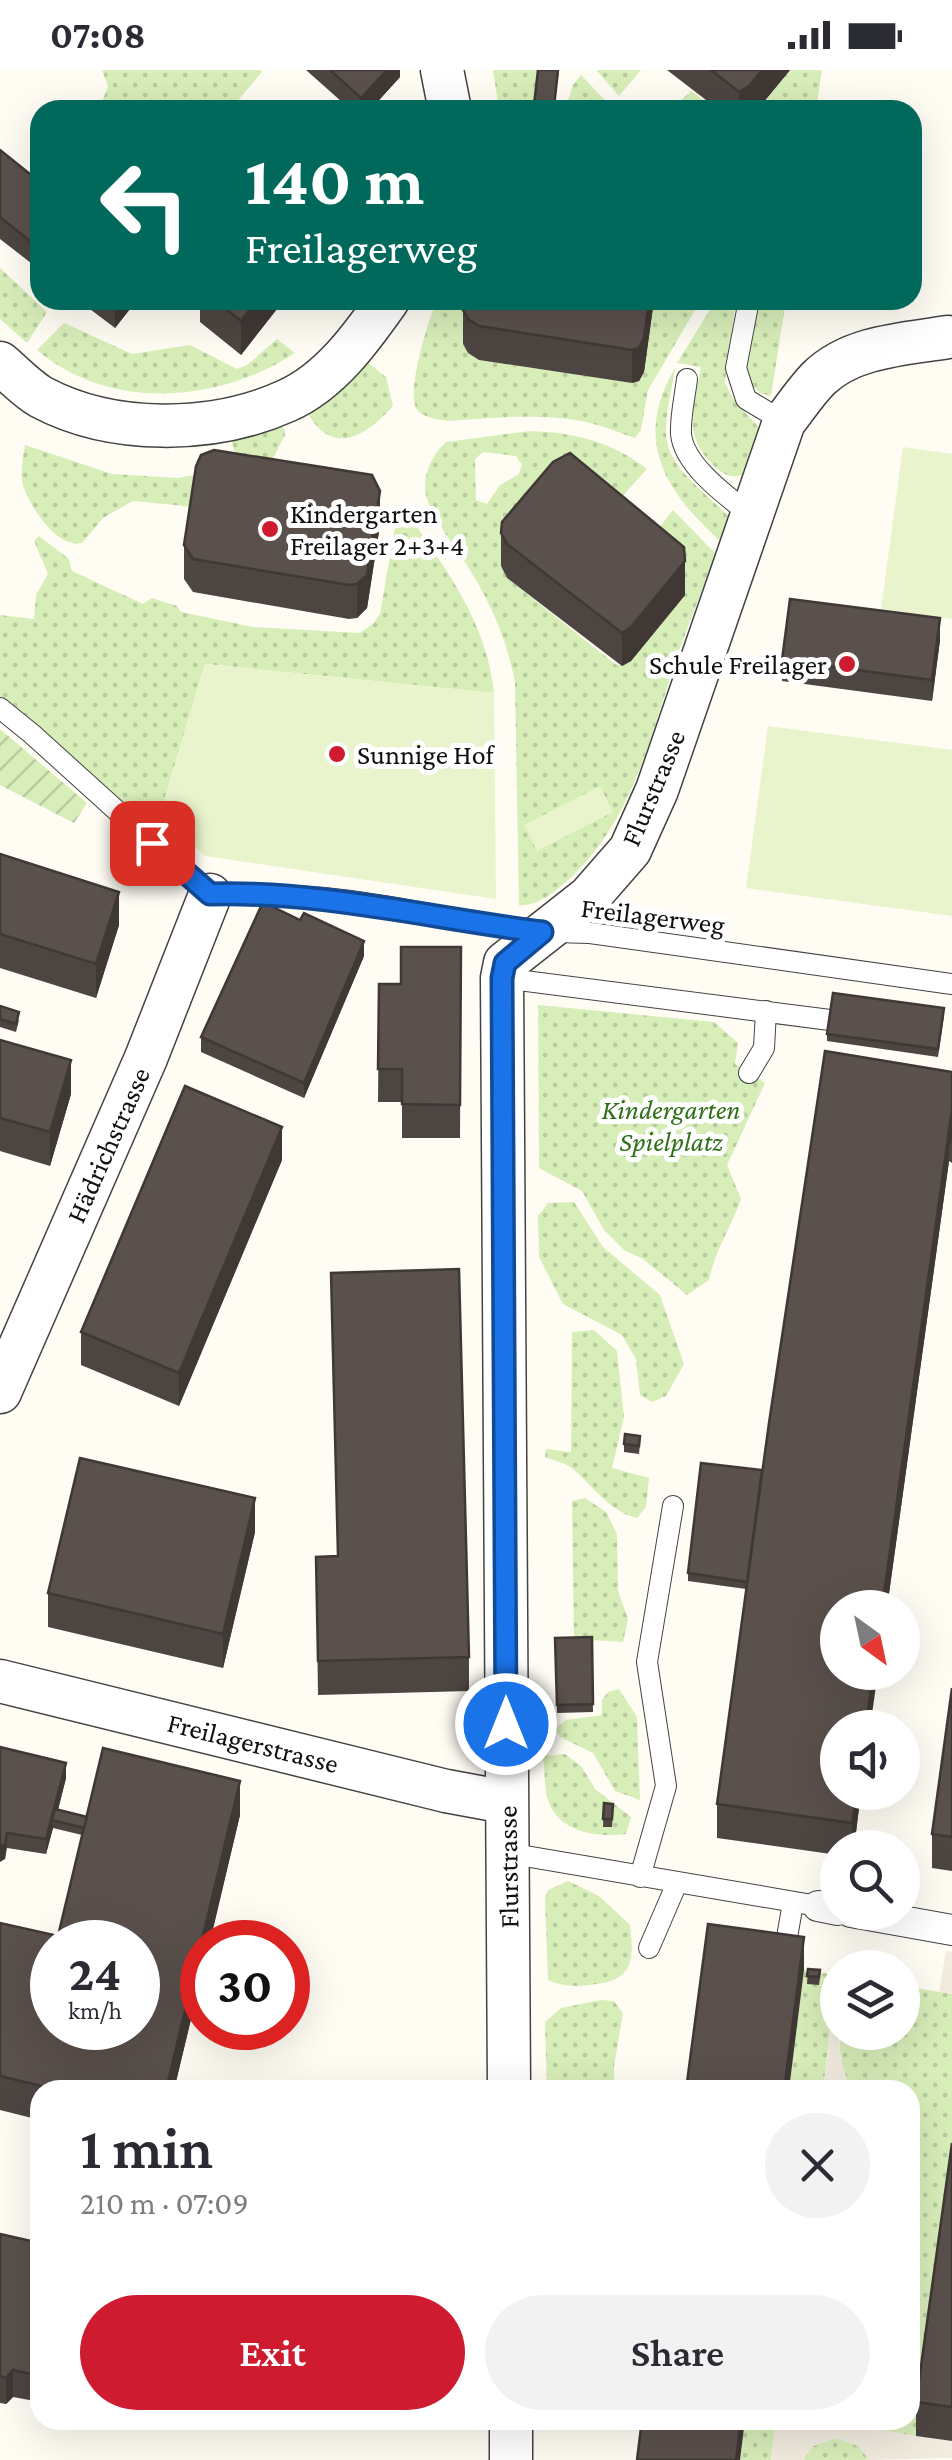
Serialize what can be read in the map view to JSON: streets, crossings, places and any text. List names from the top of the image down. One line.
{"streets":{"street":["Flurstrasse","Hädrichstrasse","Freilagerstrasse"],"lane":["Freilagerweg"]},"crossings":[["Flurstrasse","Freilagerweg"],["Flurstrasse","Freilagerstrasse"],["Freilagerweg","Hädrichstrasse"]],"parks":["Kindergarten Spielplatz"],"places":["Kindergarten Freilager 2+3+4","Schule Freilager","Sunnige Hof"],"north":"bottom right","page":{"status":"07:08","turn":["140 m","Freilagerweg"],"speed":"24 km/h","limit":"30","heading":["1 min","210 m · 07:09"],"buttons":["Exit","Share"]}}
